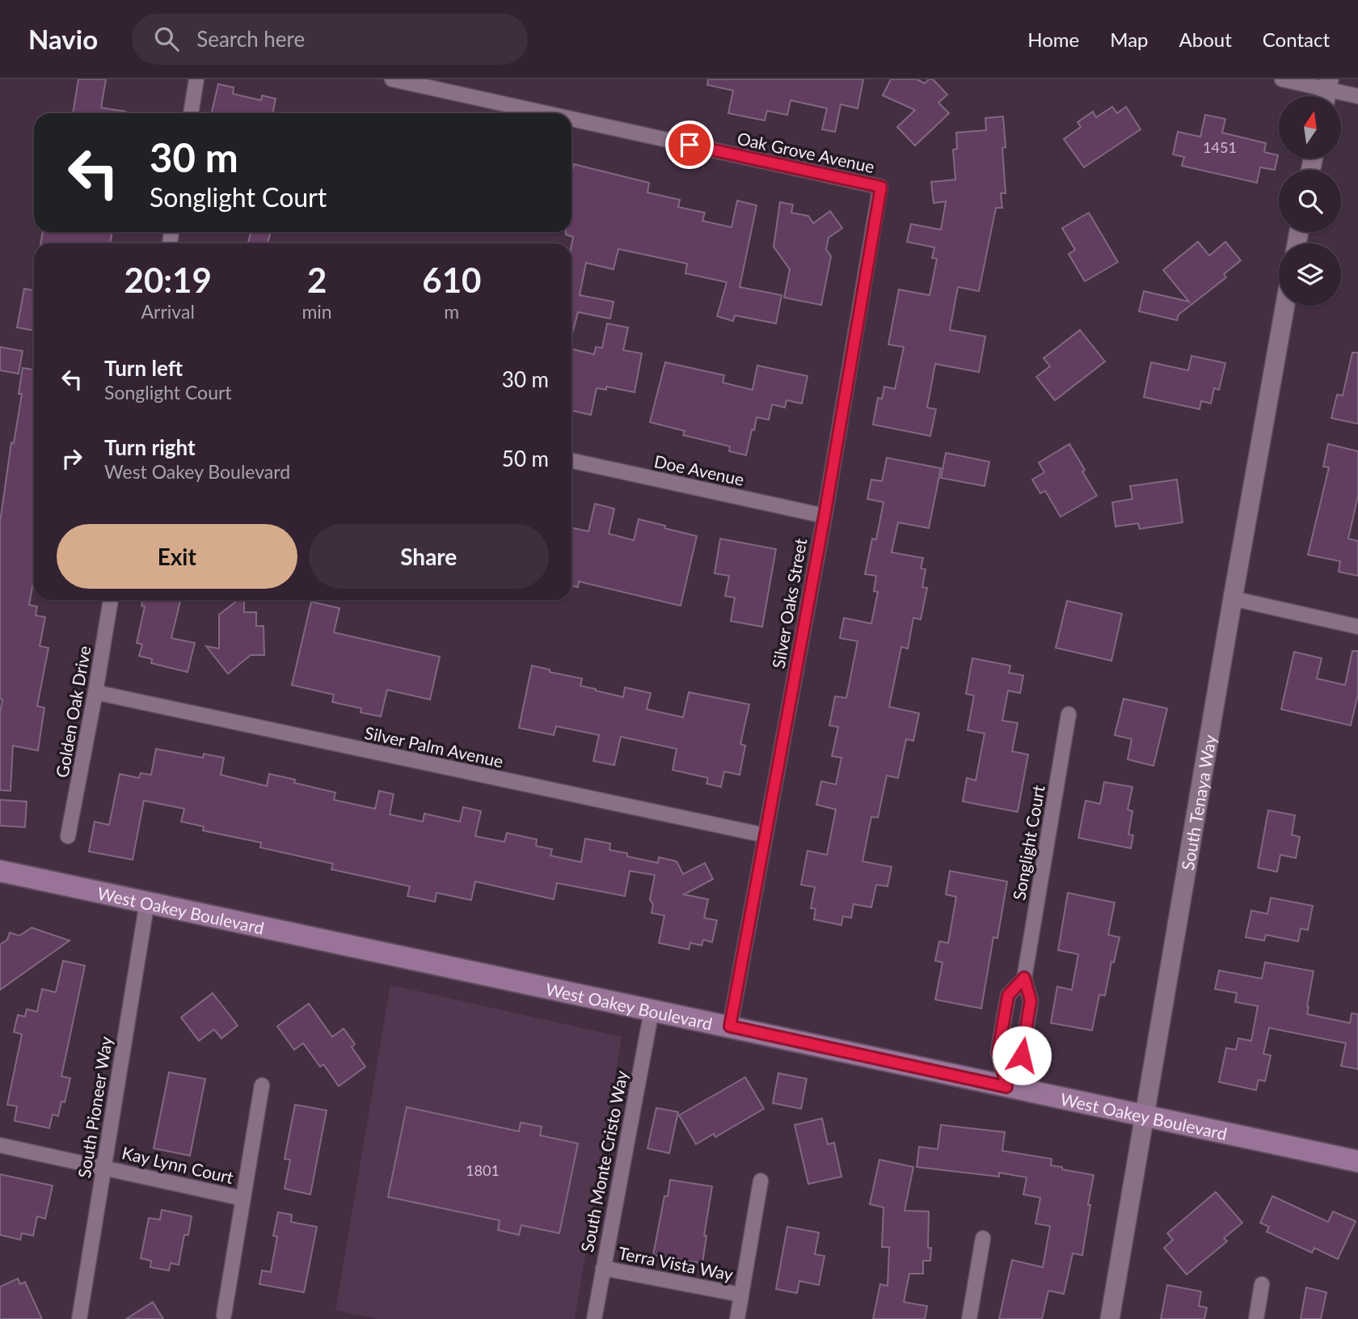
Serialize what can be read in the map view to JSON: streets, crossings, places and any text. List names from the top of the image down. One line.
{"streets":{"main road":["West Oakey Boulevard"],"street":["Oak Grove Avenue","Doe Avenue","Silver Oaks Street","Golden Oak Drive","Silver Palm Avenue","South Tenaya Way","Songlight Court","South Pioneer Way","South Monte Cristo Way","Kay Lynn Court","Terra Vista Way"]},"crossings":[["Oak Grove Avenue","Silver Oaks Street"],["Doe Avenue","Silver Oaks Street"],["Silver Oaks Street","Silver Palm Avenue"],["Silver Oaks Street","West Oakey Boulevard"],["Golden Oak Drive","Silver Palm Avenue"],["South Tenaya Way","West Oakey Boulevard"],["Songlight Court","West Oakey Boulevard"],["West Oakey Boulevard","South Pioneer Way"],["West Oakey Boulevard","South Monte Cristo Way"],["South Pioneer Way","Kay Lynn Court"],["South Monte Cristo Way","Terra Vista Way"]],"house_numbers":["1451","1801"],"north":"top","page":{"header":"Navio","search":"Search here","nav":["Home","Map","About","Contact"],"turn":["30 m","Songlight Court"],"eta":["20:19","Arrival","2","min","610","m"],"list":[{"name":"Turn left","note":"Songlight Court","value":"30 m"},{"name":"Turn right","note":"West Oakey Boulevard","value":"50 m"}],"buttons":["Exit","Share"]}}
